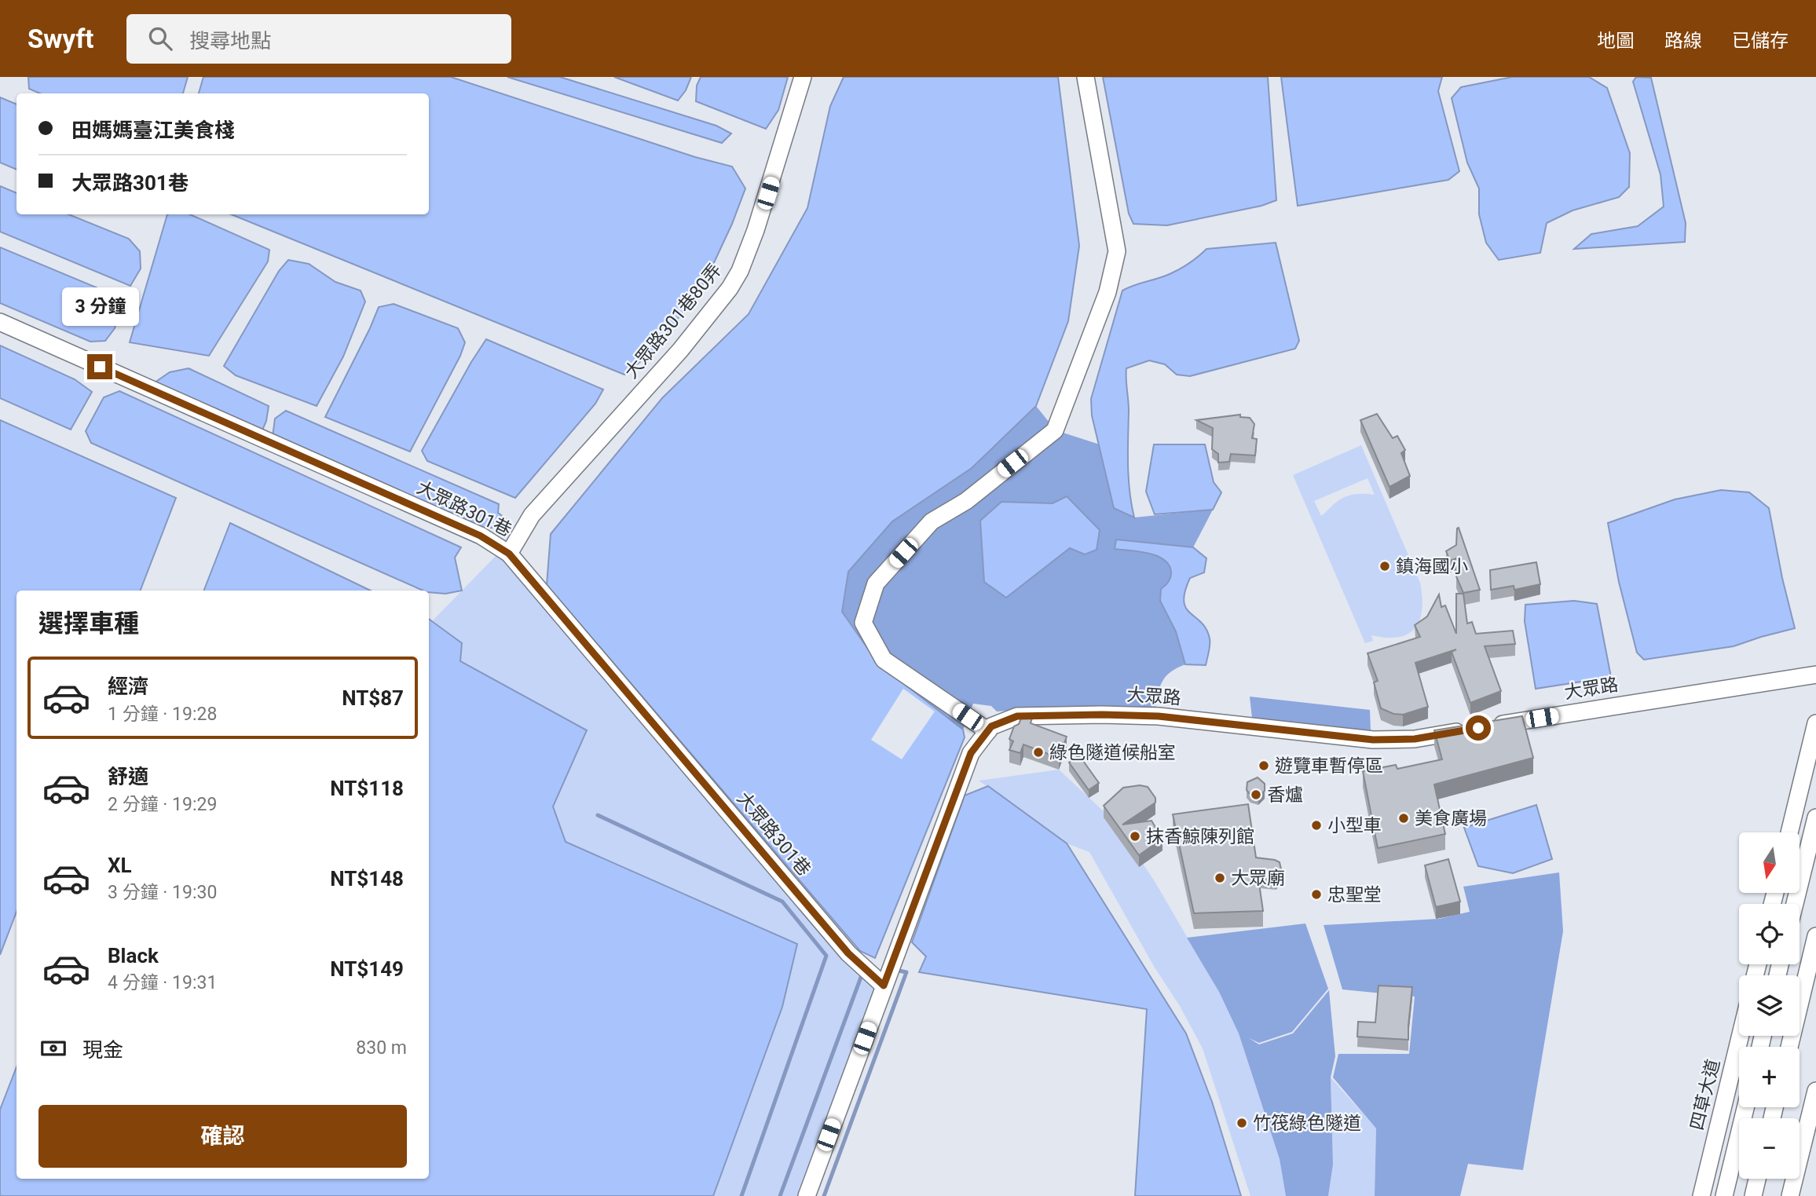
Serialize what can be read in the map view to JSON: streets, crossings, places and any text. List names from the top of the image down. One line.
{"streets":{"street":["大眾路301巷80弄","大眾路301巷","大眾路","四草大道"]},"crossings":[["大眾路301巷80弄","大眾路301巷"],["大眾路301巷","大眾路"]],"places":["鎮海國小","綠色隧道候船室","遊覽車暫停區","香爐","美食廣場","小型車","抹香鯨陳列館","大眾廟","忠聖堂","竹筏綠色隧道"],"north":"bottom","page":{"header":"Swyft","search":"搜尋地點","nav":["地圖","路線","已儲存"],"banner":["田媽媽臺江美食棧","大眾路301巷"],"bubble":"3 分鐘","heading":"選擇車種","list":[{"name":"經濟","note":"1 分鐘 · 19:28","value":"NT$87"},{"name":"舒適","note":"2 分鐘 · 19:29","value":"NT$118"},{"name":"XL","note":"3 分鐘 · 19:30","value":"NT$148"},{"name":"Black","note":"4 分鐘 · 19:31","value":"NT$149"}],"map_buttons":["+","−"],"pay":["現金","830 m"],"buttons":"確認"}}
